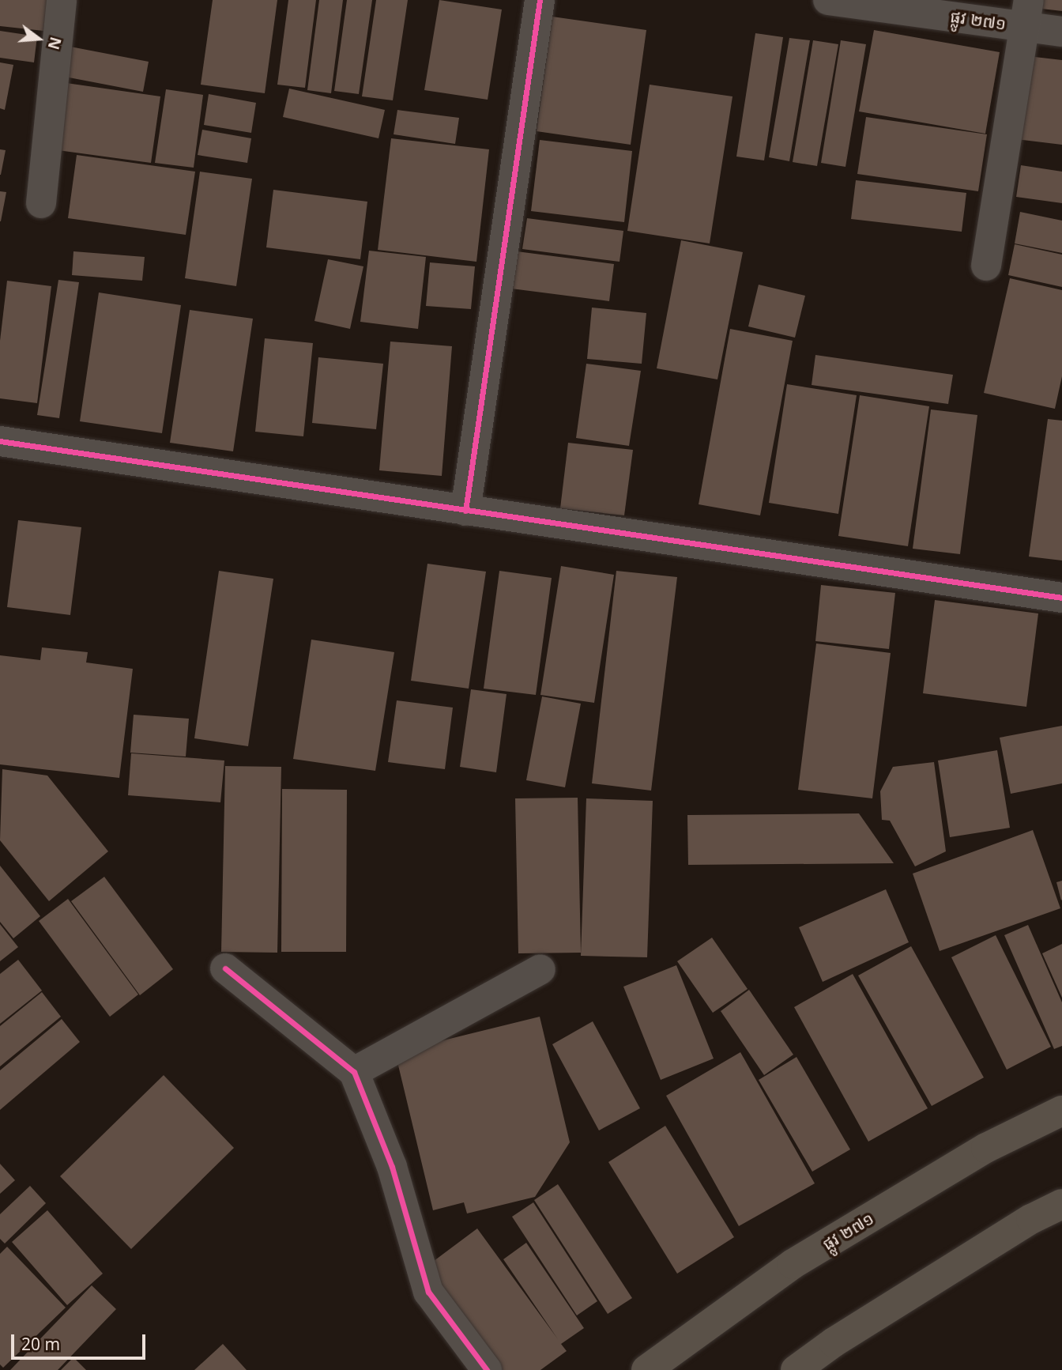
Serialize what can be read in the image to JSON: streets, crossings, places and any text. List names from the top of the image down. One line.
{"streets":{"main road":["ផ្លូវ ២៧១"]},"scale_bar":"20 m","north":"right"}
